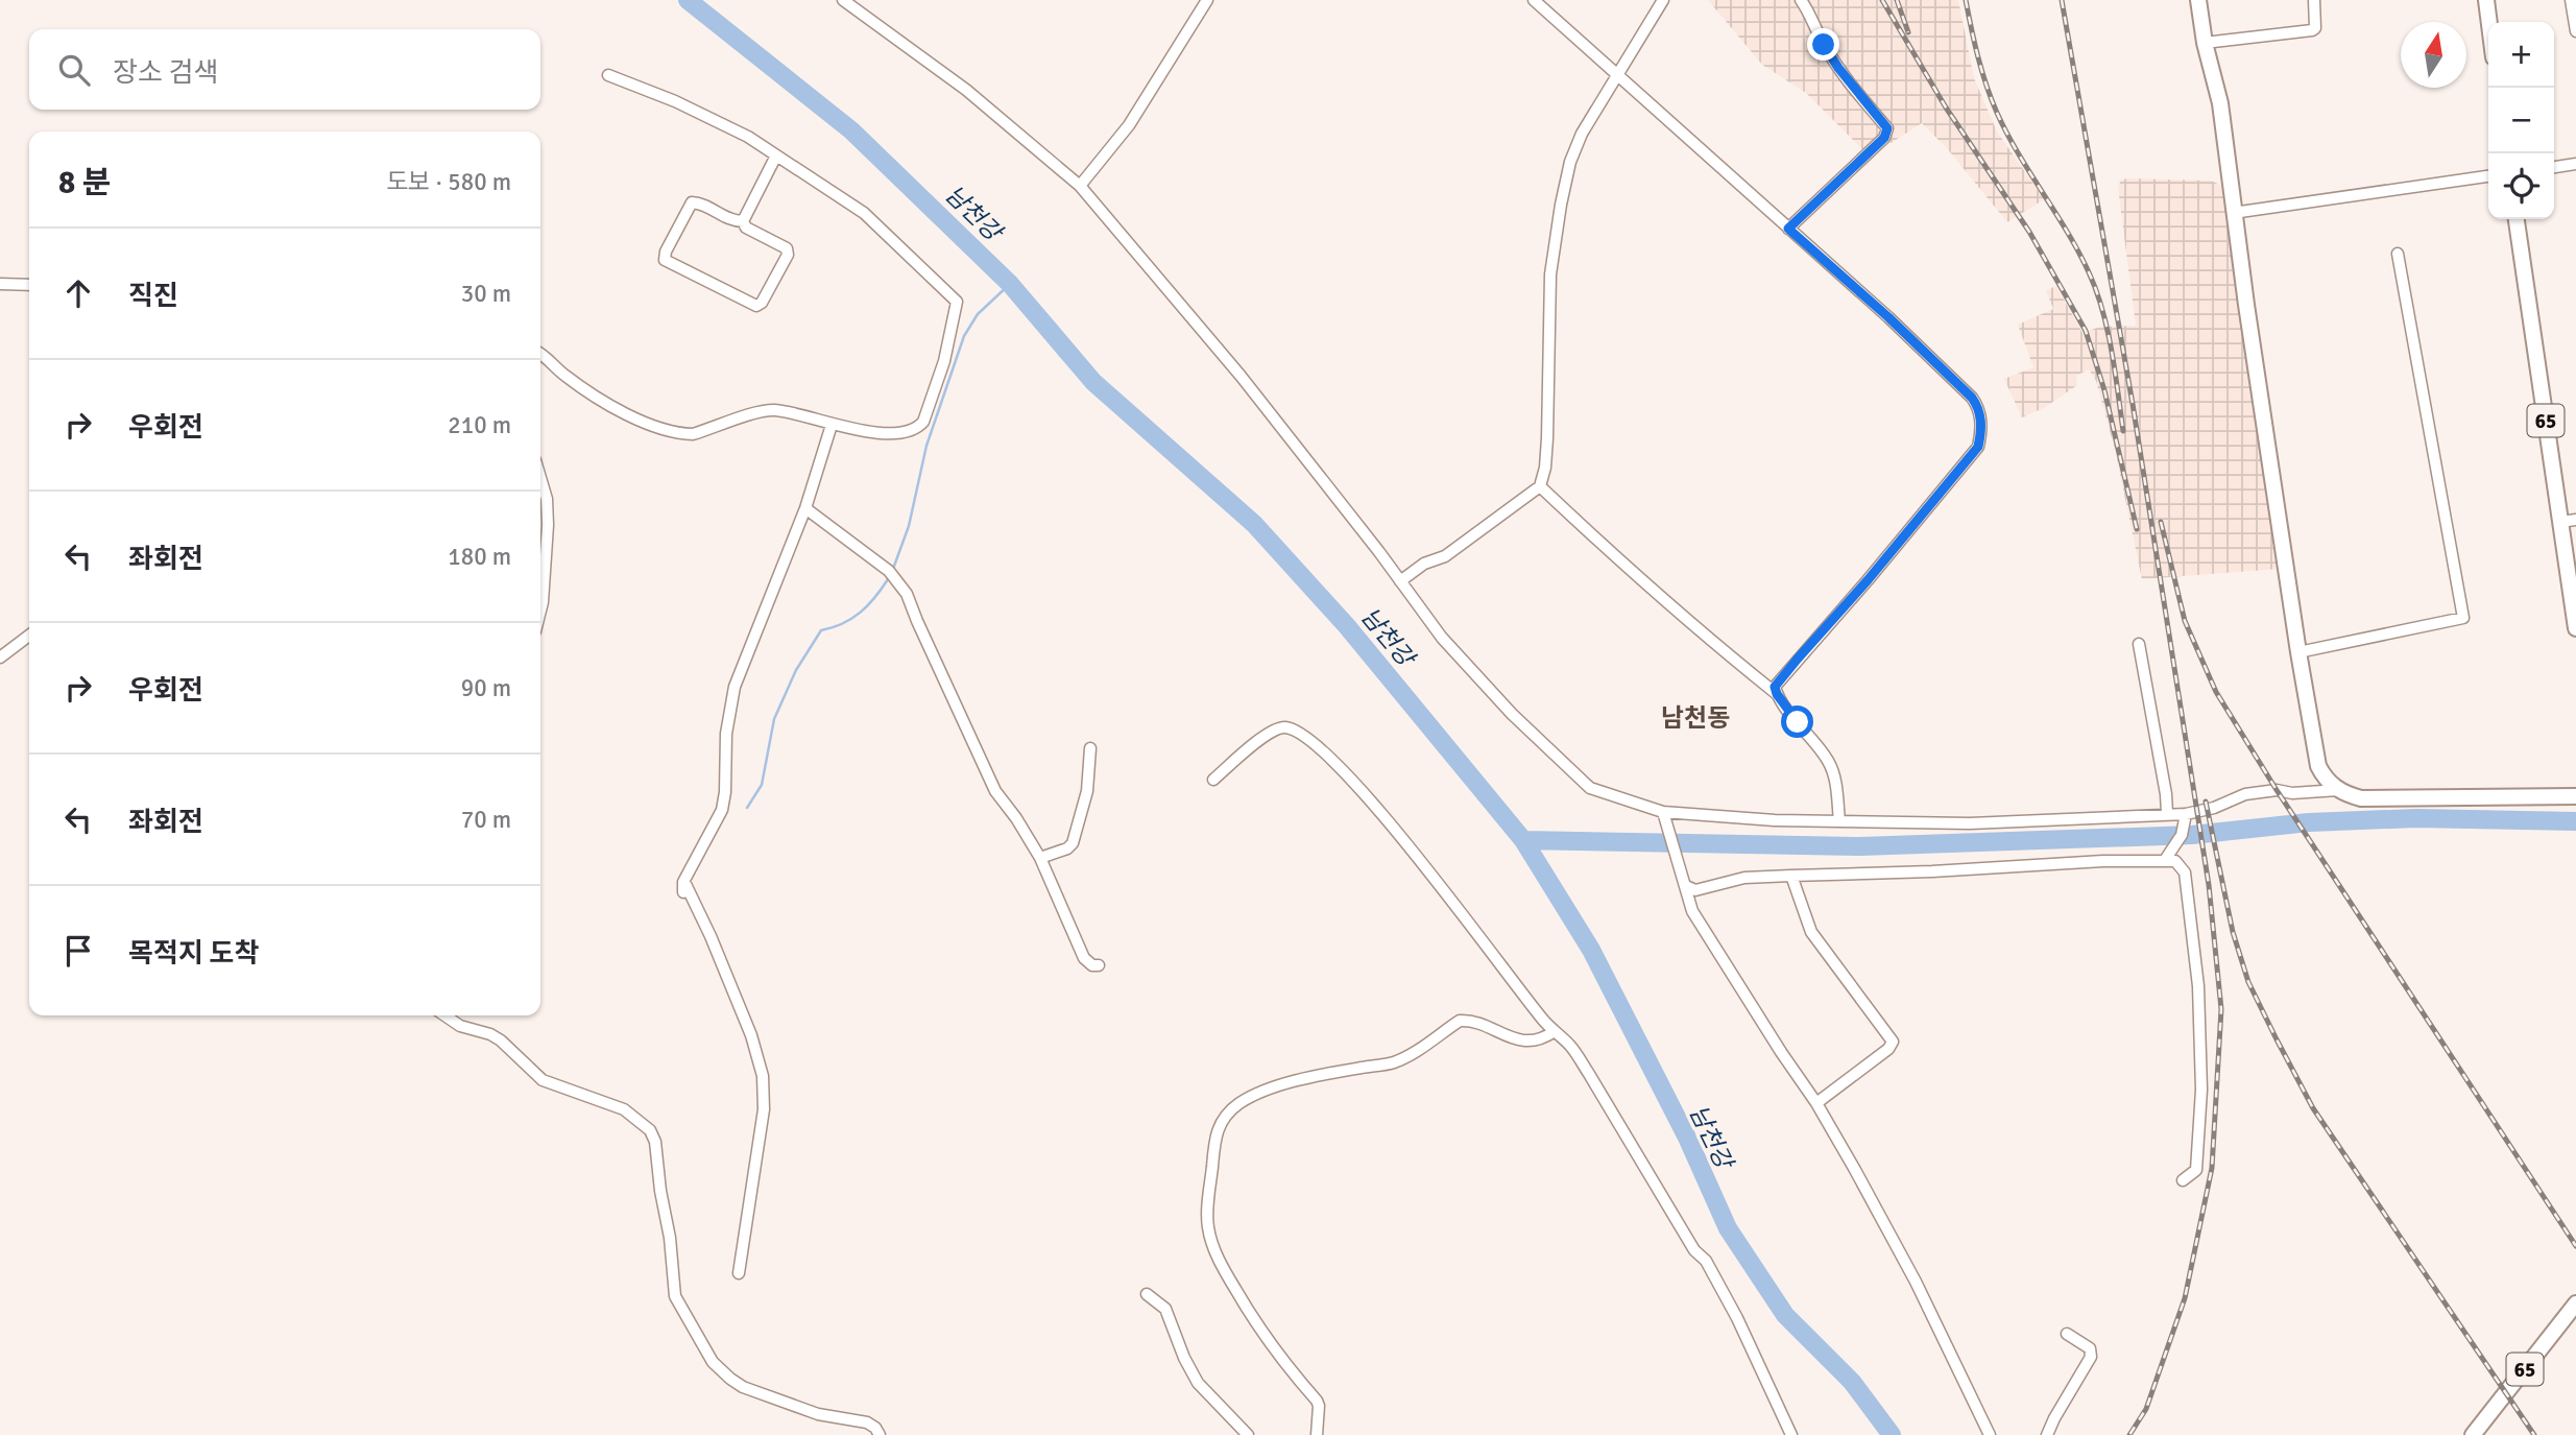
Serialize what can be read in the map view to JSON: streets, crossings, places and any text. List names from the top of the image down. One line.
{"streets":{"main road":["65"]},"districts":["남천동"],"water":["남천강"],"north":"top","page":{"map_buttons":["+","−"],"search":"장소 검색","heading":["8 분","도보 · 580 m"],"list":[["직진","30 m"],["우회전","210 m"],["좌회전","180 m"],["우회전","90 m"],["좌회전","70 m"],"목적지 도착"]}}
